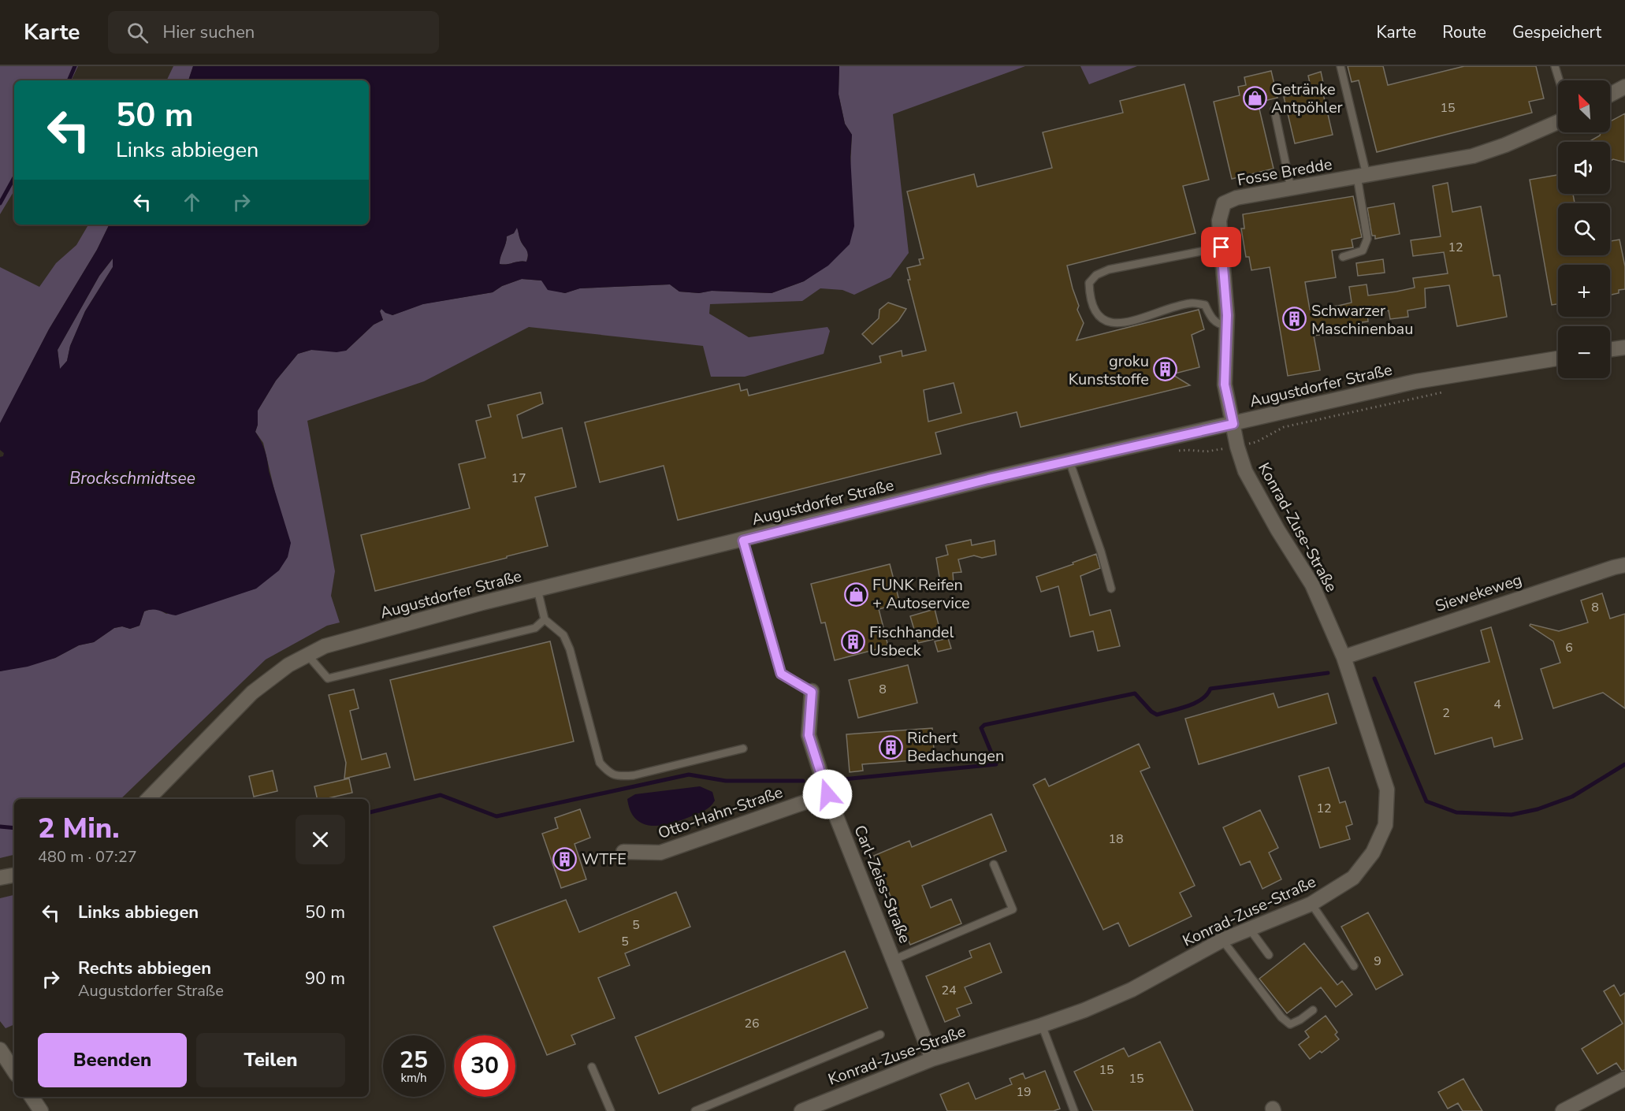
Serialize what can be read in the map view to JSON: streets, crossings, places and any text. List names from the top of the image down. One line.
{"streets":{"street":["Fosse Bredde","Augustdorfer Straße","Konrad-Zuse-Straße","Siewekeweg","Otto-Hahn-Straße","Carl-Zeiss-Straße"]},"crossings":[["Fosse Bredde","Augustdorfer Straße"],["Fosse Bredde","Konrad-Zuse-Straße"],["Augustdorfer Straße","Konrad-Zuse-Straße"],["Konrad-Zuse-Straße","Siewekeweg"],["Konrad-Zuse-Straße","Carl-Zeiss-Straße"],["Otto-Hahn-Straße","Carl-Zeiss-Straße"]],"water":["Brockschmidtsee"],"places":{"shop":["Getränke Antpöhler","FUNK Reifen + Autoservice"],"building":["Schwarzer Maschinenbau","groku Kunststoffe","Fischhandel Usbeck","Richert Bedachungen","WTFE"]},"house_numbers":["15","12","17","8","6","8","4","2","12","18","5","5","9","24","26","15","15","19"],"north":"top left","page":{"header":"Karte","search":"Hier suchen","nav":["Karte","Route","Gespeichert"],"map_buttons":["+","−"],"turn":["50 m","Links abbiegen"],"heading":["2 Min.","480 m · 07:27"],"list":[{"name":"Links abbiegen","value":"50 m"},{"name":"Rechts abbiegen","note":"Augustdorfer Straße","value":"90 m"}],"buttons":["Beenden","Teilen"],"speed":"25 km/h","limit":"30"}}
